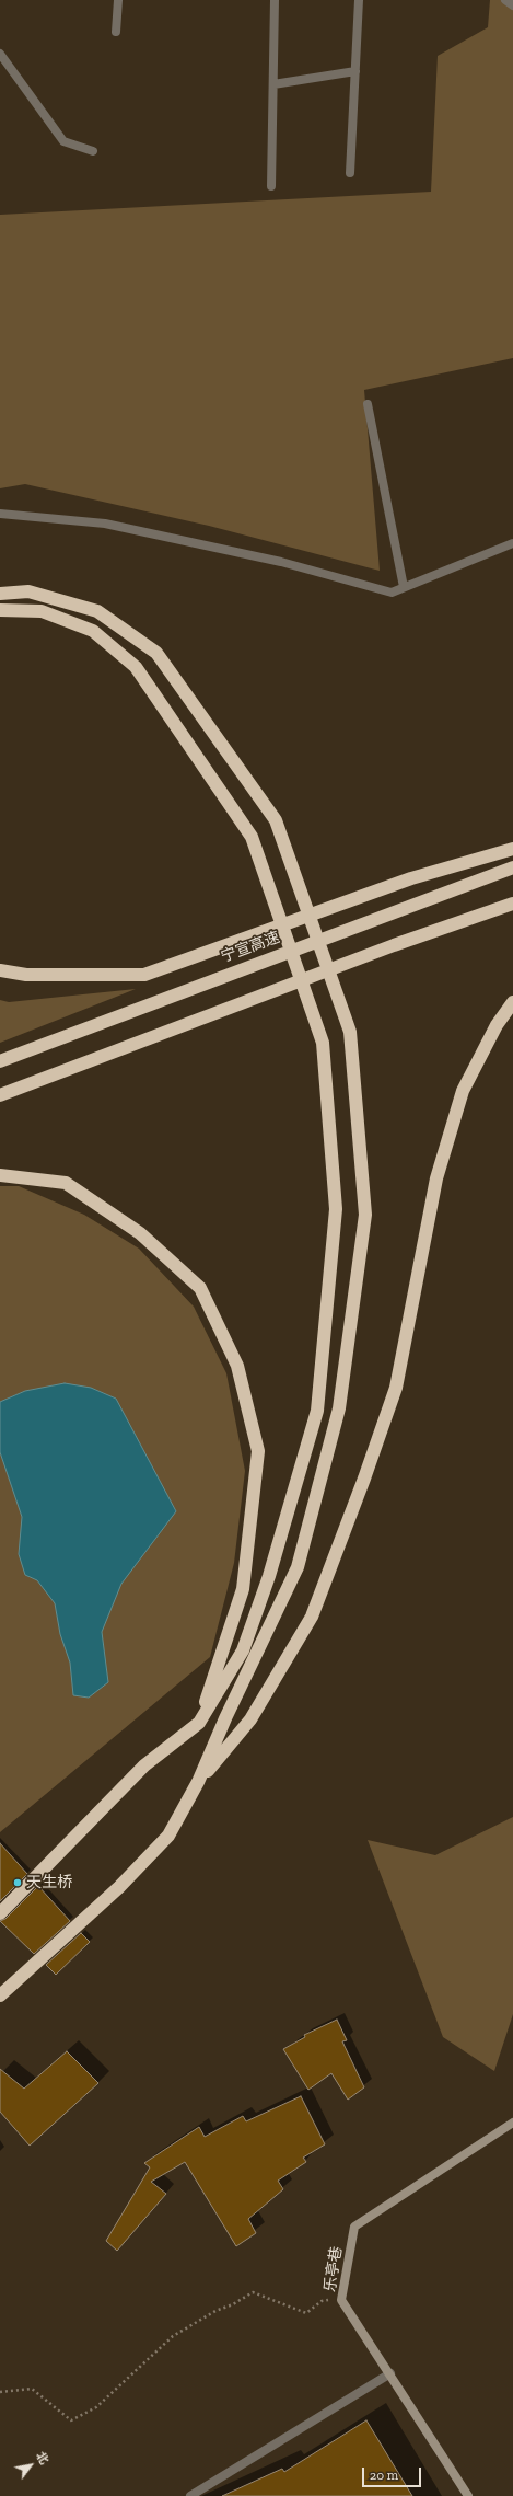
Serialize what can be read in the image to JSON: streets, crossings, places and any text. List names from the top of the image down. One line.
{"streets":{"highway":["宁宣高速"],"street":["乐亭巷"]},"places":["天生桥"],"scale_bar":"20 m","north":"top right"}
